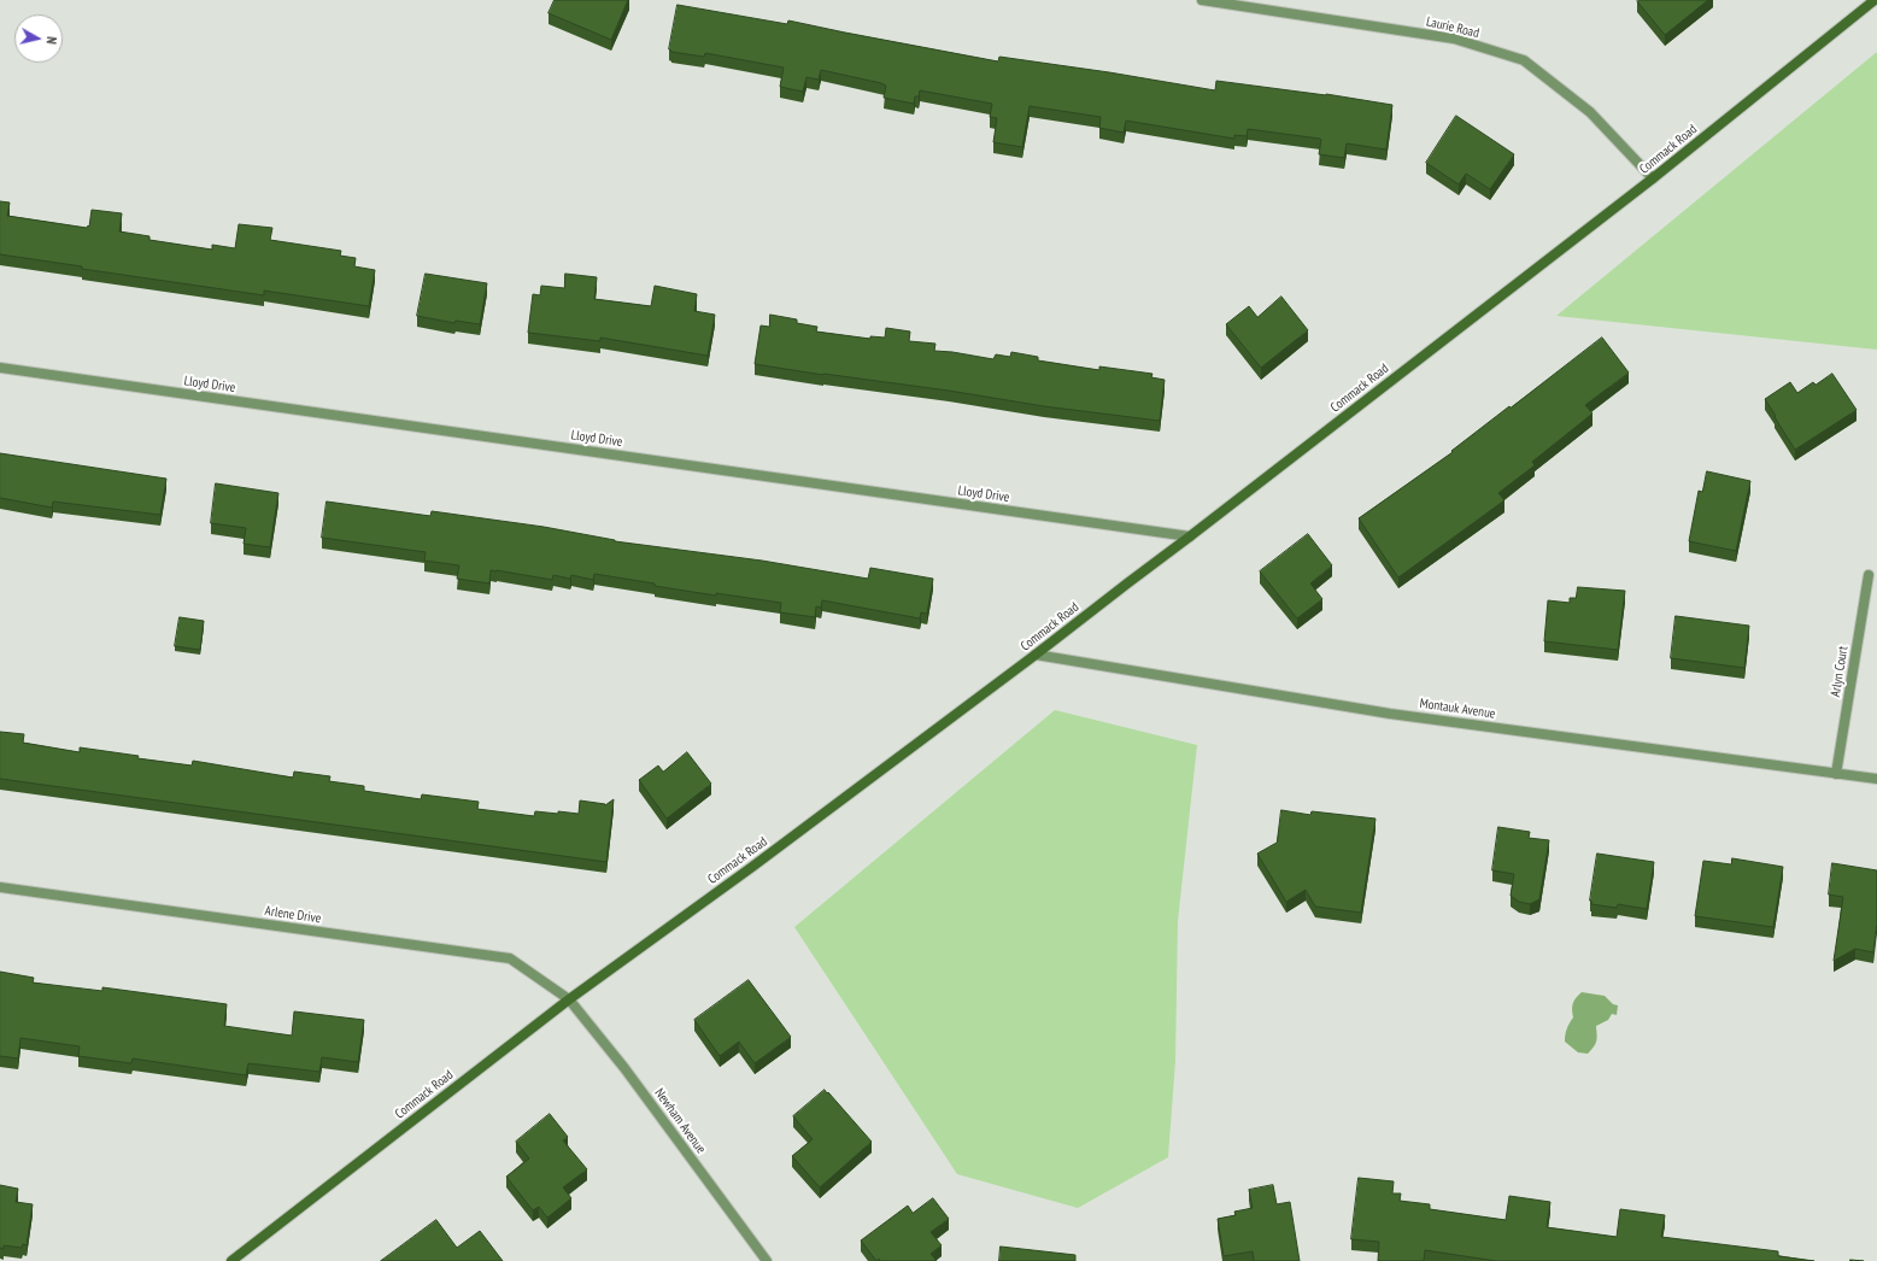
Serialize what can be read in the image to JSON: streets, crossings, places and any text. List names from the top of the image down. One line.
{"streets":{"street":["Laurie Road","Commack Road","Lloyd Drive","Arlyn Court","Montauk Avenue","Arlene Drive","Newham Avenue"]},"crossings":[["Laurie Road","Commack Road"],["Commack Road","Lloyd Drive"],["Commack Road","Montauk Avenue"],["Commack Road","Arlene Drive"],["Commack Road","Newham Avenue"],["Arlyn Court","Montauk Avenue"],["Arlene Drive","Newham Avenue"]],"north":"right"}
